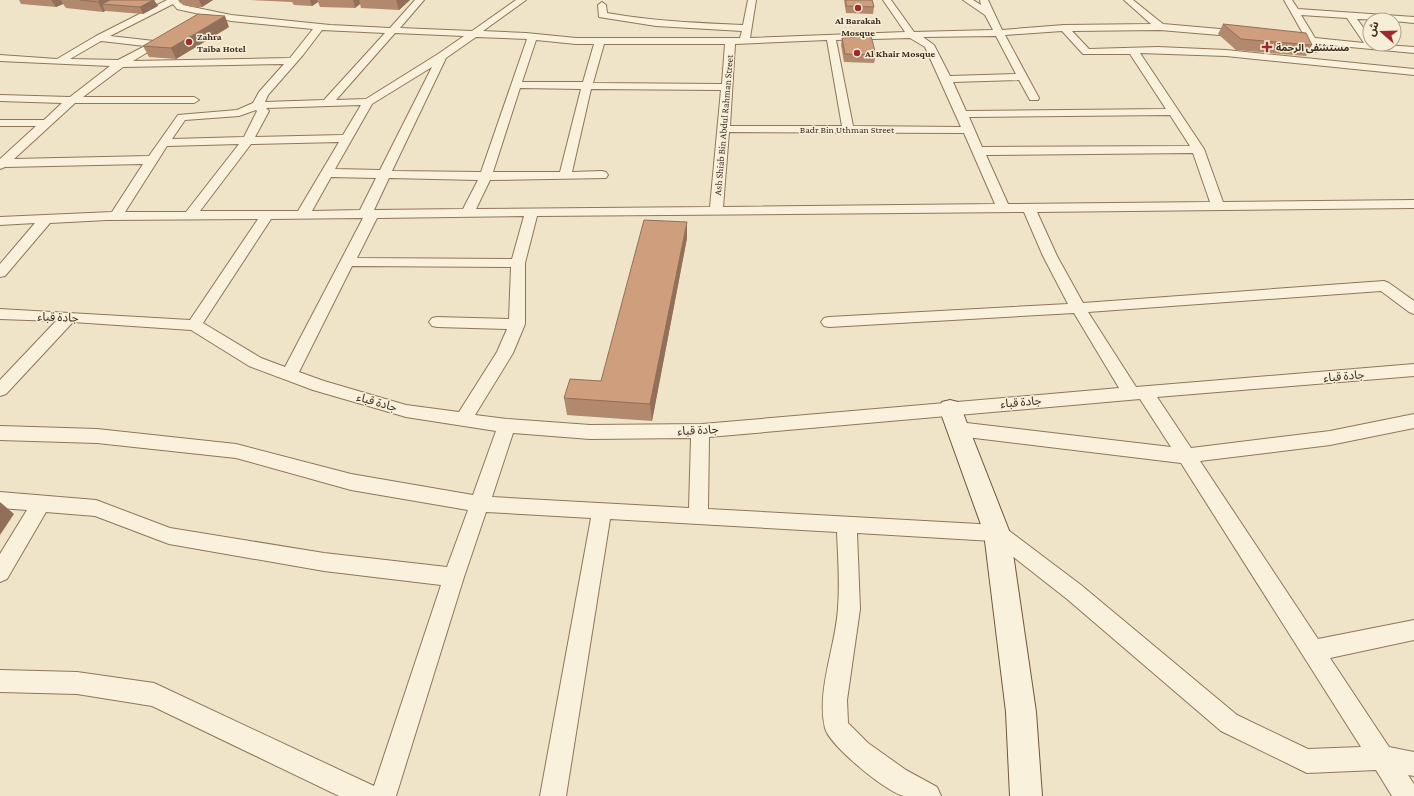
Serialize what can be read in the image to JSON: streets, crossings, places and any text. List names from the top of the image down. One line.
{"streets":{"street":["Ash Shiab Bin Abdul Rahman Street","Badr Bin Uthman Street","جادة قباء"]},"crossings":[["Ash Shiab Bin Abdul Rahman Street","Badr Bin Uthman Street"]],"places":{"other":["Al Barakah Mosque","Zahra Taiba Hotel","Al Khair Mosque"],"health":["مستشفى الرحمة"]},"north":"left"}
